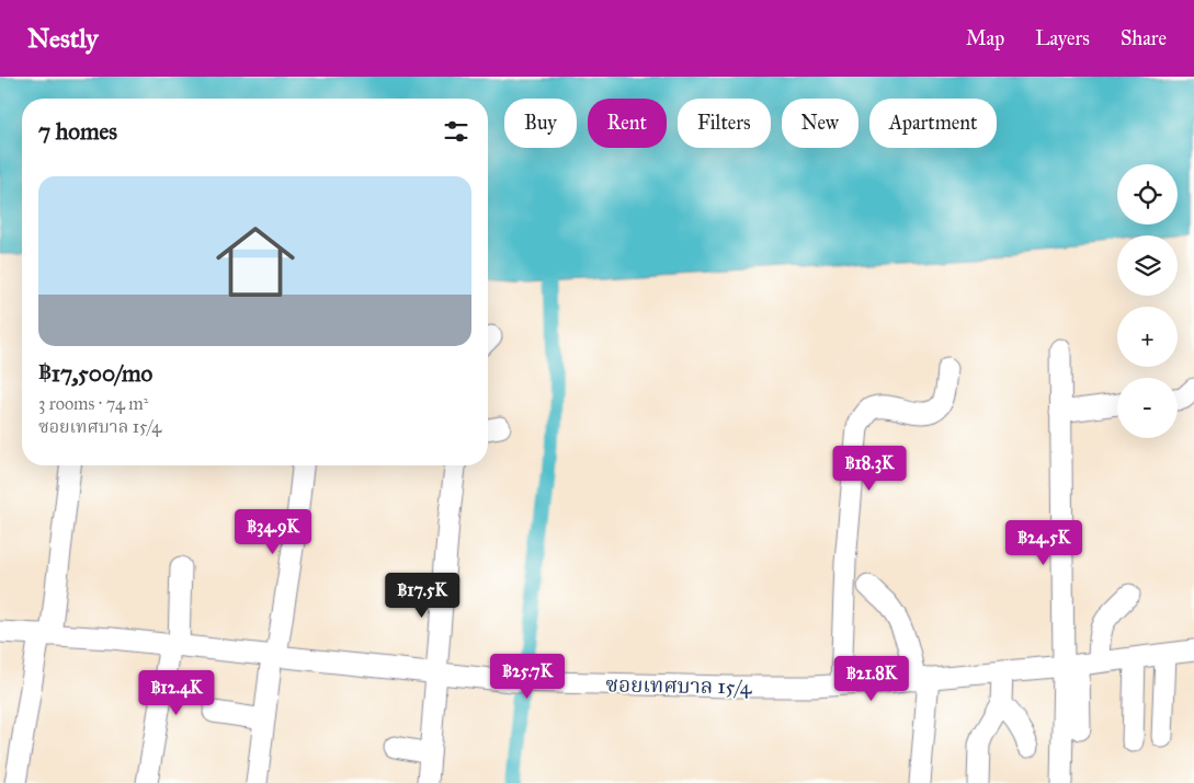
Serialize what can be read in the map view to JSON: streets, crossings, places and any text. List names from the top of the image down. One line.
{"streets":{"street":["ซอยเทศบาล 15/4"]},"page":{"header":"Nestly","nav":["Map","Layers","Share"],"chip":["Buy","Rent","Filters","New","Apartment"],"heading":"7 homes","map_buttons":["+","−"],"list":[{"name":"฿17,500/mo","note":"3 rooms · 74 m² · ซอยเทศบาล 15/4"}],"price":["฿18.3K","฿34.9K","฿24.5K","฿17.5K","฿25.7K","฿21.8K","฿12.4K"]}}
